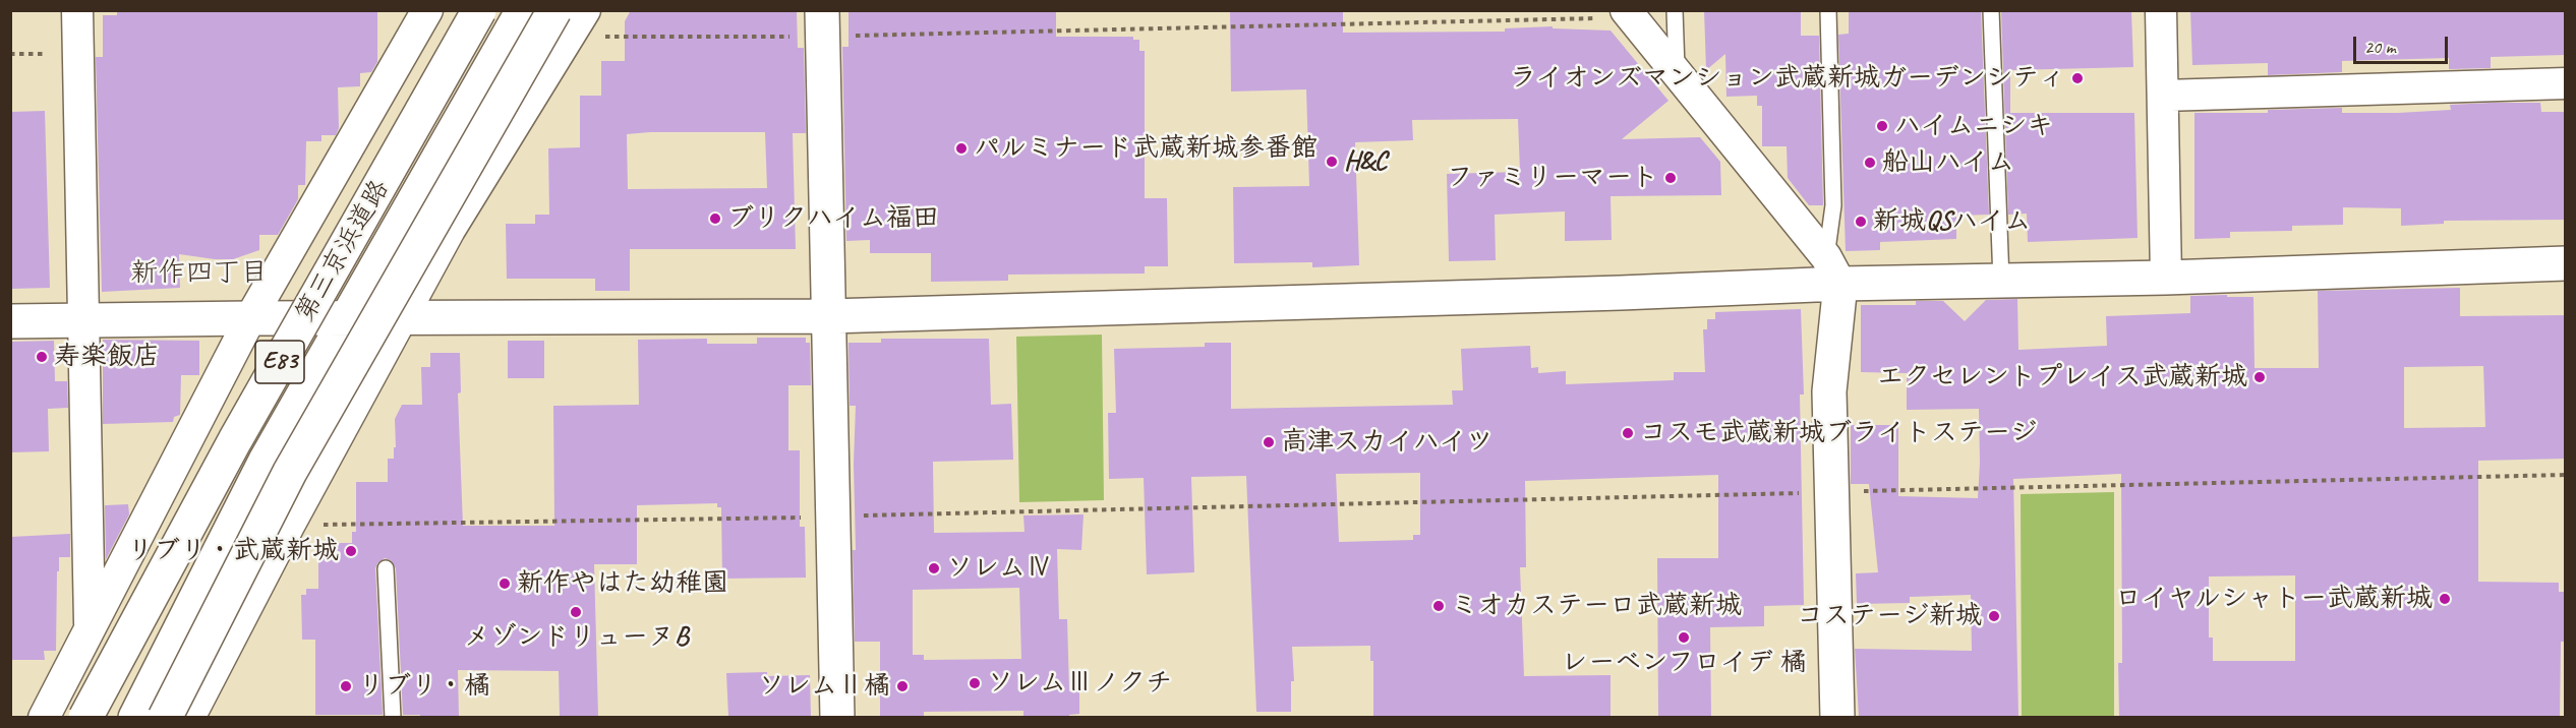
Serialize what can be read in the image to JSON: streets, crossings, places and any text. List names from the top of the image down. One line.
{"streets":{"main road":["第三京浜道路","E83"]},"districts":["新作四丁目"],"places":["ライオンズマンション武蔵新城ガーデンシティ","ハイムニシキ","パルミナード武蔵新城参番館","H&C","船山ハイム","ファミリーマート","ブリクハイム福田","新城QSハイム","寿楽飯店","エクセレントプレイス武蔵新城","コスモ武蔵新城ブライトステージ","高津スカイハイツ","リブリ・武蔵新城","ソレムⅣ","新作やはた幼稚園","ロイヤルシャトー武蔵新城","ミオカステーロ武蔵新城","メゾンドリューヌB","コステージ新城","レーベンフロイデ 橘","ソレムⅢノクチ","リブリ・橘","ソレムⅡ橘"],"scale_bar":"20 m"}
